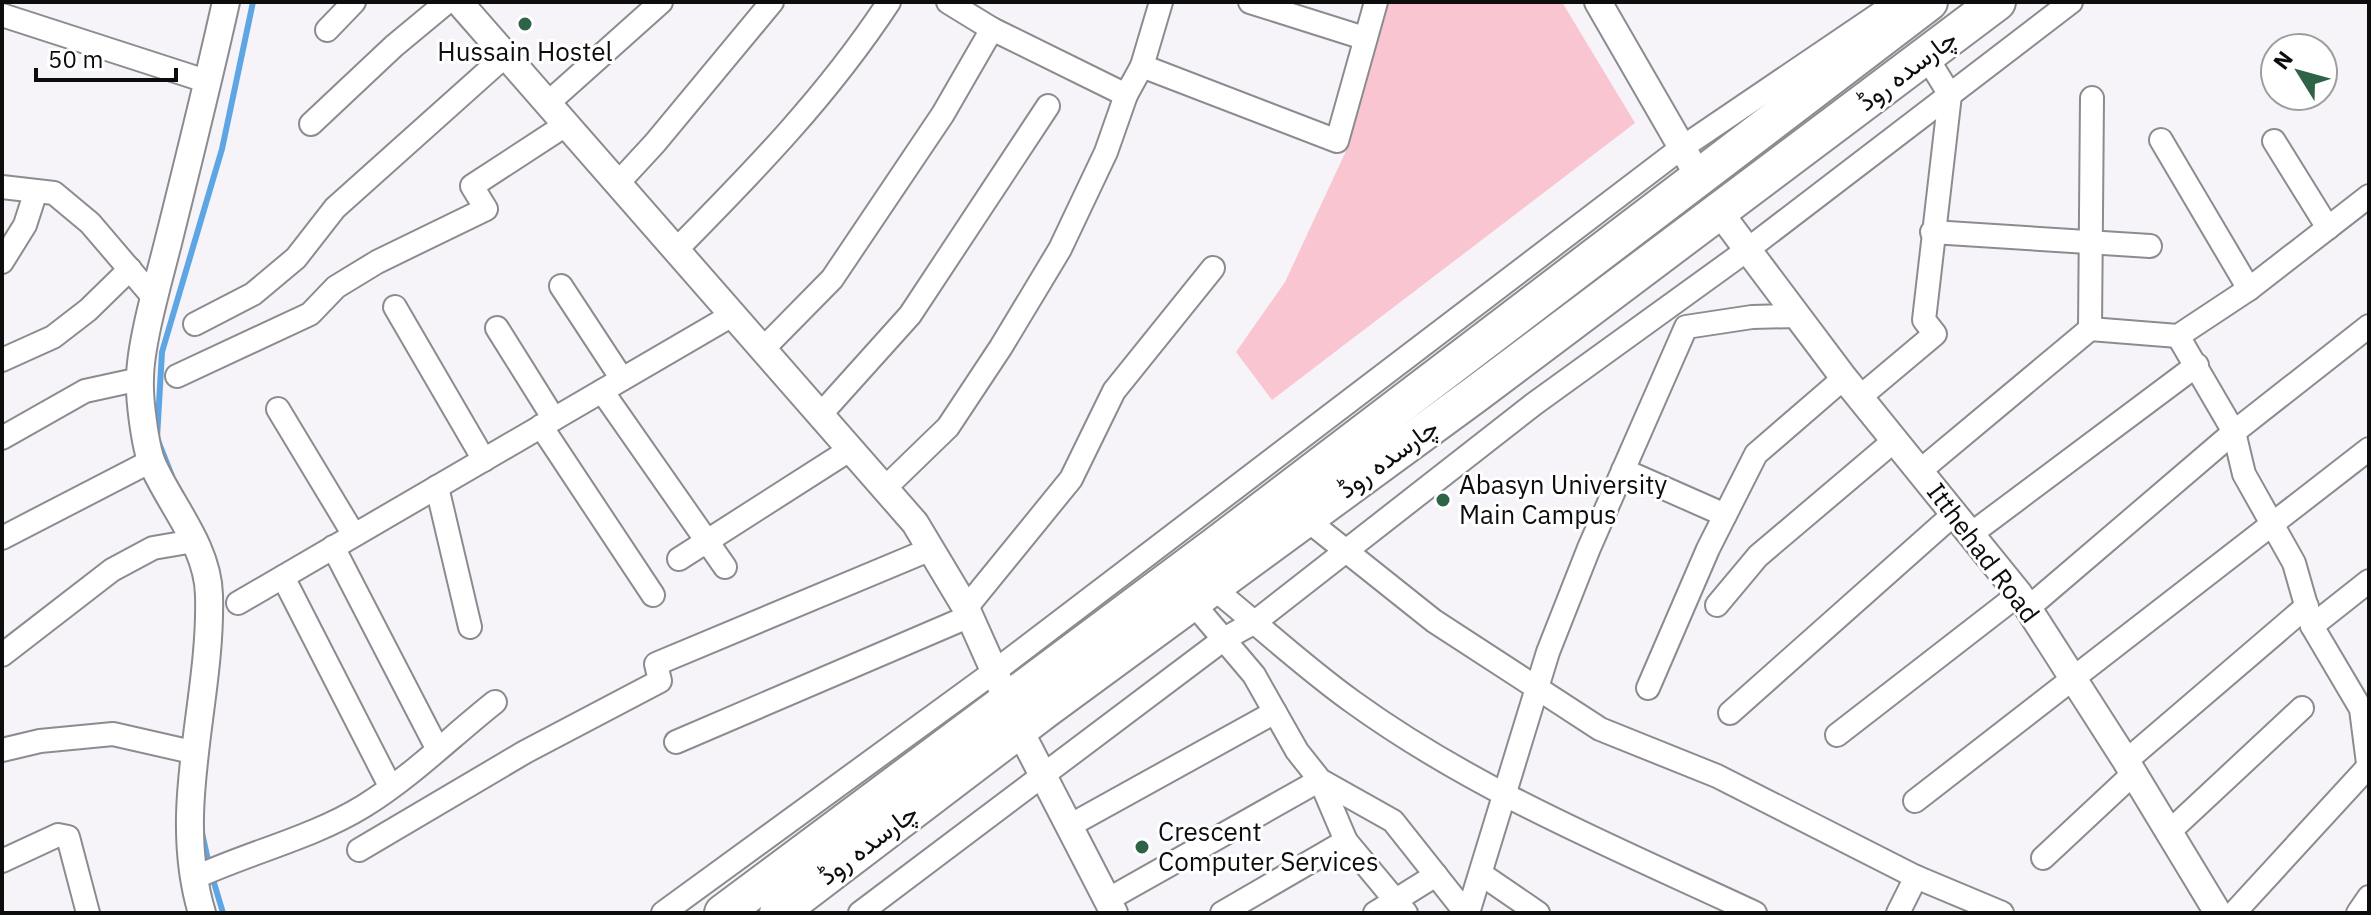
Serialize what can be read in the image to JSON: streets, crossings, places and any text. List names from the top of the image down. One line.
{"streets":{"highway":["چارسدہ روڈ"],"street":["Itthehad Road"]},"crossings":[["چارسدہ روڈ","Itthehad Road"]],"places":["Hussain Hostel","Abasyn University Main Campus","Crescent Computer Services"],"scale_bar":"50 m","north":"top left"}
